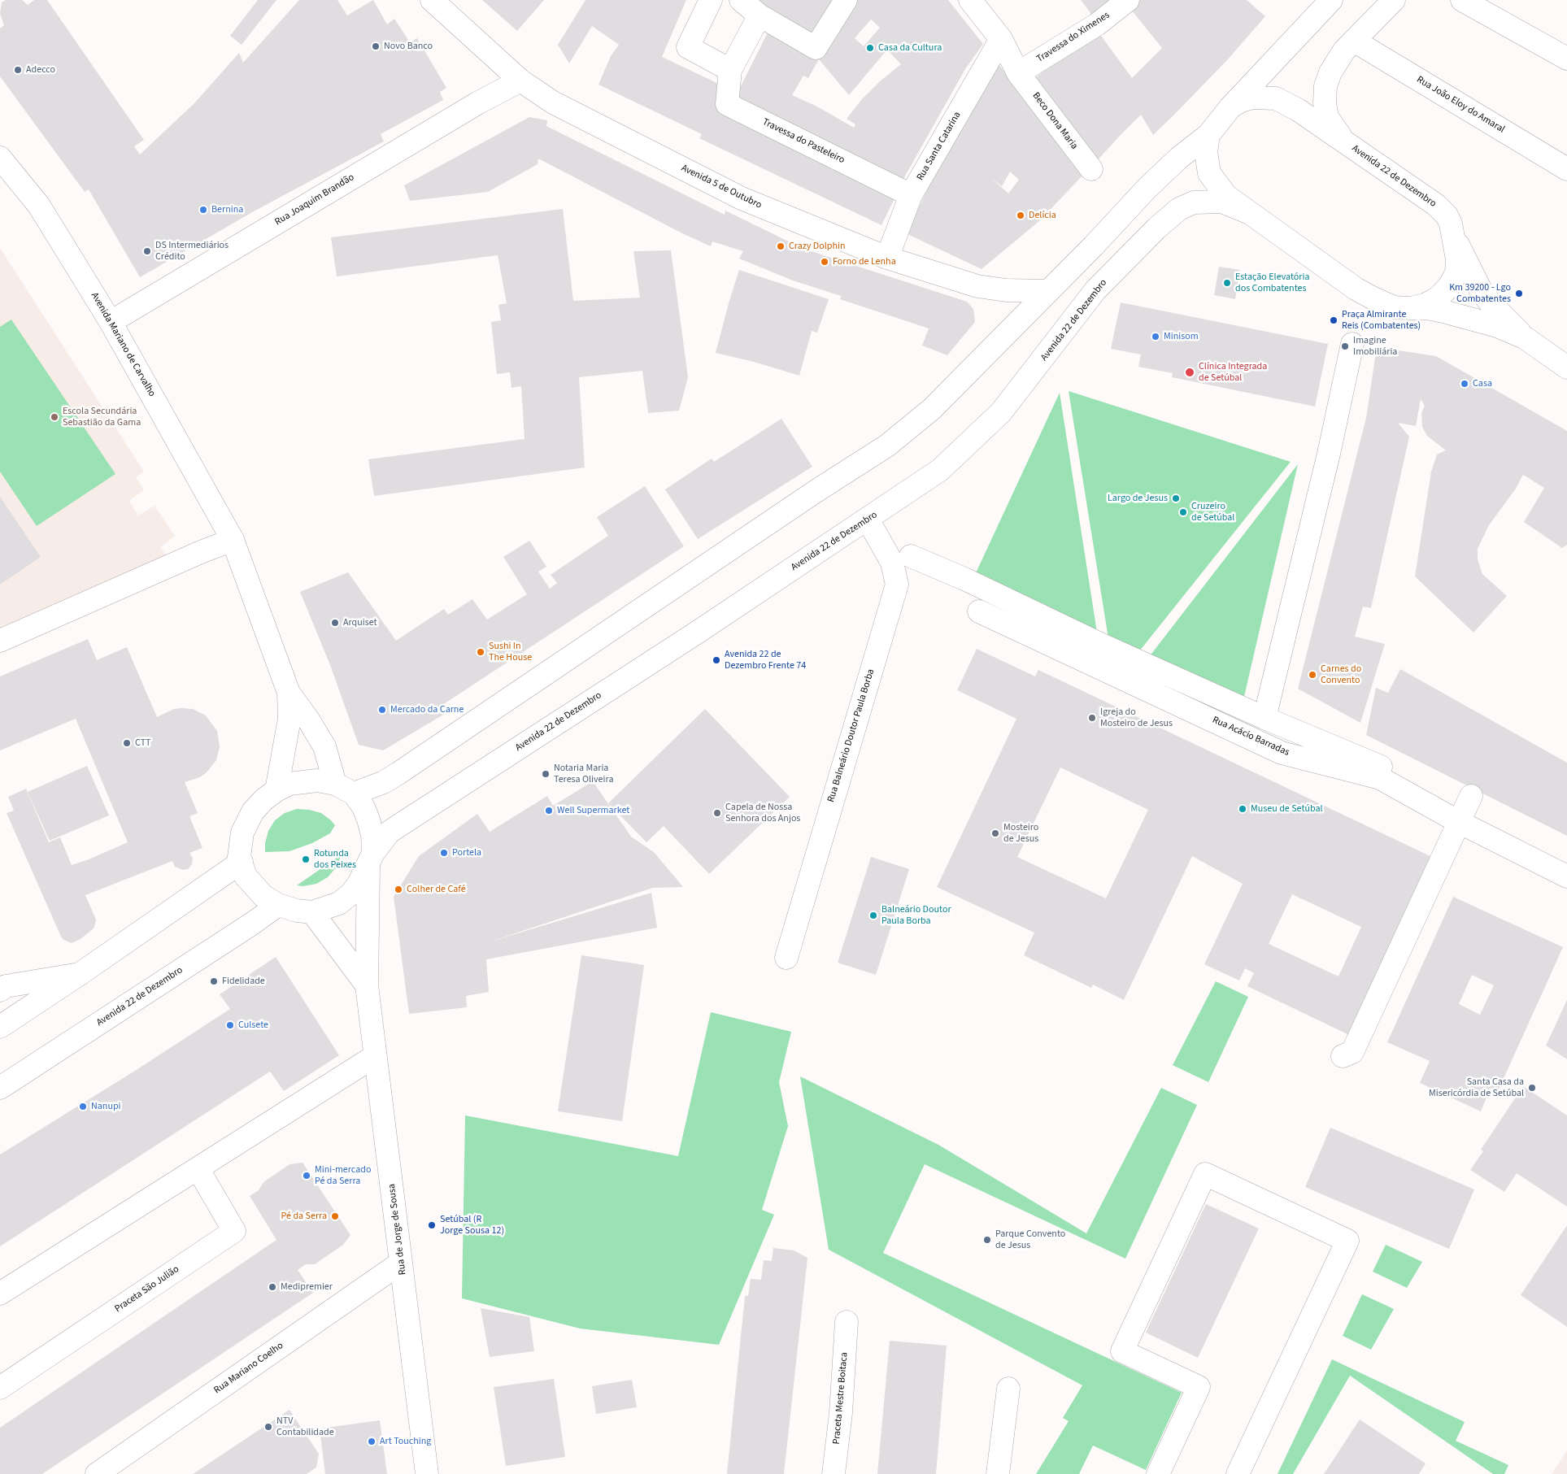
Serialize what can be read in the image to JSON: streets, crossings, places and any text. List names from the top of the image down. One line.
{"streets":{"street":["Travessa do Ximenes","Rua João Eloy do Amaral","Beco Dona Maria","Travessa do Pasteleiro","Rua Santa Catarina","Avenida 22 de Dezembro","Avenida 5 de Outubro","Rua Joaquim Brandão","Avenida Mariano de Carvalho","Rua Balneário Doutor Paula Borba","Rua Acácio Barradas","Rua de Jorge de Sousa","Praceta São Julião","Rua Mariano Coelho","Praceta Mestre Boitaca"]},"crossings":[["Travessa do Ximenes","Beco Dona Maria"],["Rua João Eloy do Amaral","Avenida 22 de Dezembro"],["Beco Dona Maria","Rua Santa Catarina"],["Travessa do Pasteleiro","Rua Santa Catarina"],["Rua Santa Catarina","Avenida 5 de Outubro"],["Avenida 22 de Dezembro","Avenida 5 de Outubro"],["Avenida 22 de Dezembro","Avenida Mariano de Carvalho"],["Avenida 22 de Dezembro","Rua Balneário Doutor Paula Borba"],["Avenida 22 de Dezembro","Rua de Jorge de Sousa"],["Avenida 5 de Outubro","Rua Joaquim Brandão"],["Rua Joaquim Brandão","Avenida Mariano de Carvalho"],["Avenida Mariano de Carvalho","Rua de Jorge de Sousa"],["Rua de Jorge de Sousa","Rua Mariano Coelho"]],"places":["Novo Banco","Casa da Cultura","Adecco","Bernina","Delícia","Crazy Dolphin","DS Intermediários Crédito","Forno de Lenha","Estação Elevatória dos Combatentes","Km 39200 - Lgo Combatentes","Praça Almirante Reis (Combatentes)","Minisom","Imagine Imobiliária","Clínica Integrada de Setúbal","Casa","Escola Secundária Sebastião da Gama","Largo de Jesus","Cruzeiro de Setúbal","Arquiset","Sushi In The House","Avenida 22 de Dezembro Frente 74","Carnes do Convento","Mercado da Carne","Igreja do Mosteiro de Jesus","CTT","Notaria Maria Teresa Oliveira","Museu de Setúbal","Well Supermarket","Capela de Nossa Senhora dos Anjos","Mosteiro de Jesus","Portela","Rotunda dos Peixes","Colher de Café","Balneário Doutor Paula Borba","Fidelidade","Culsete","Santa Casa da Misericórdia de Setúbal","Nanupi","Mini-mercado Pé da Serra","Pé da Serra","Setúbal (R Jorge Sousa 12)","Parque Convento de Jesus","Medipremier","NTV Contabilidade","Art Touching"]}
